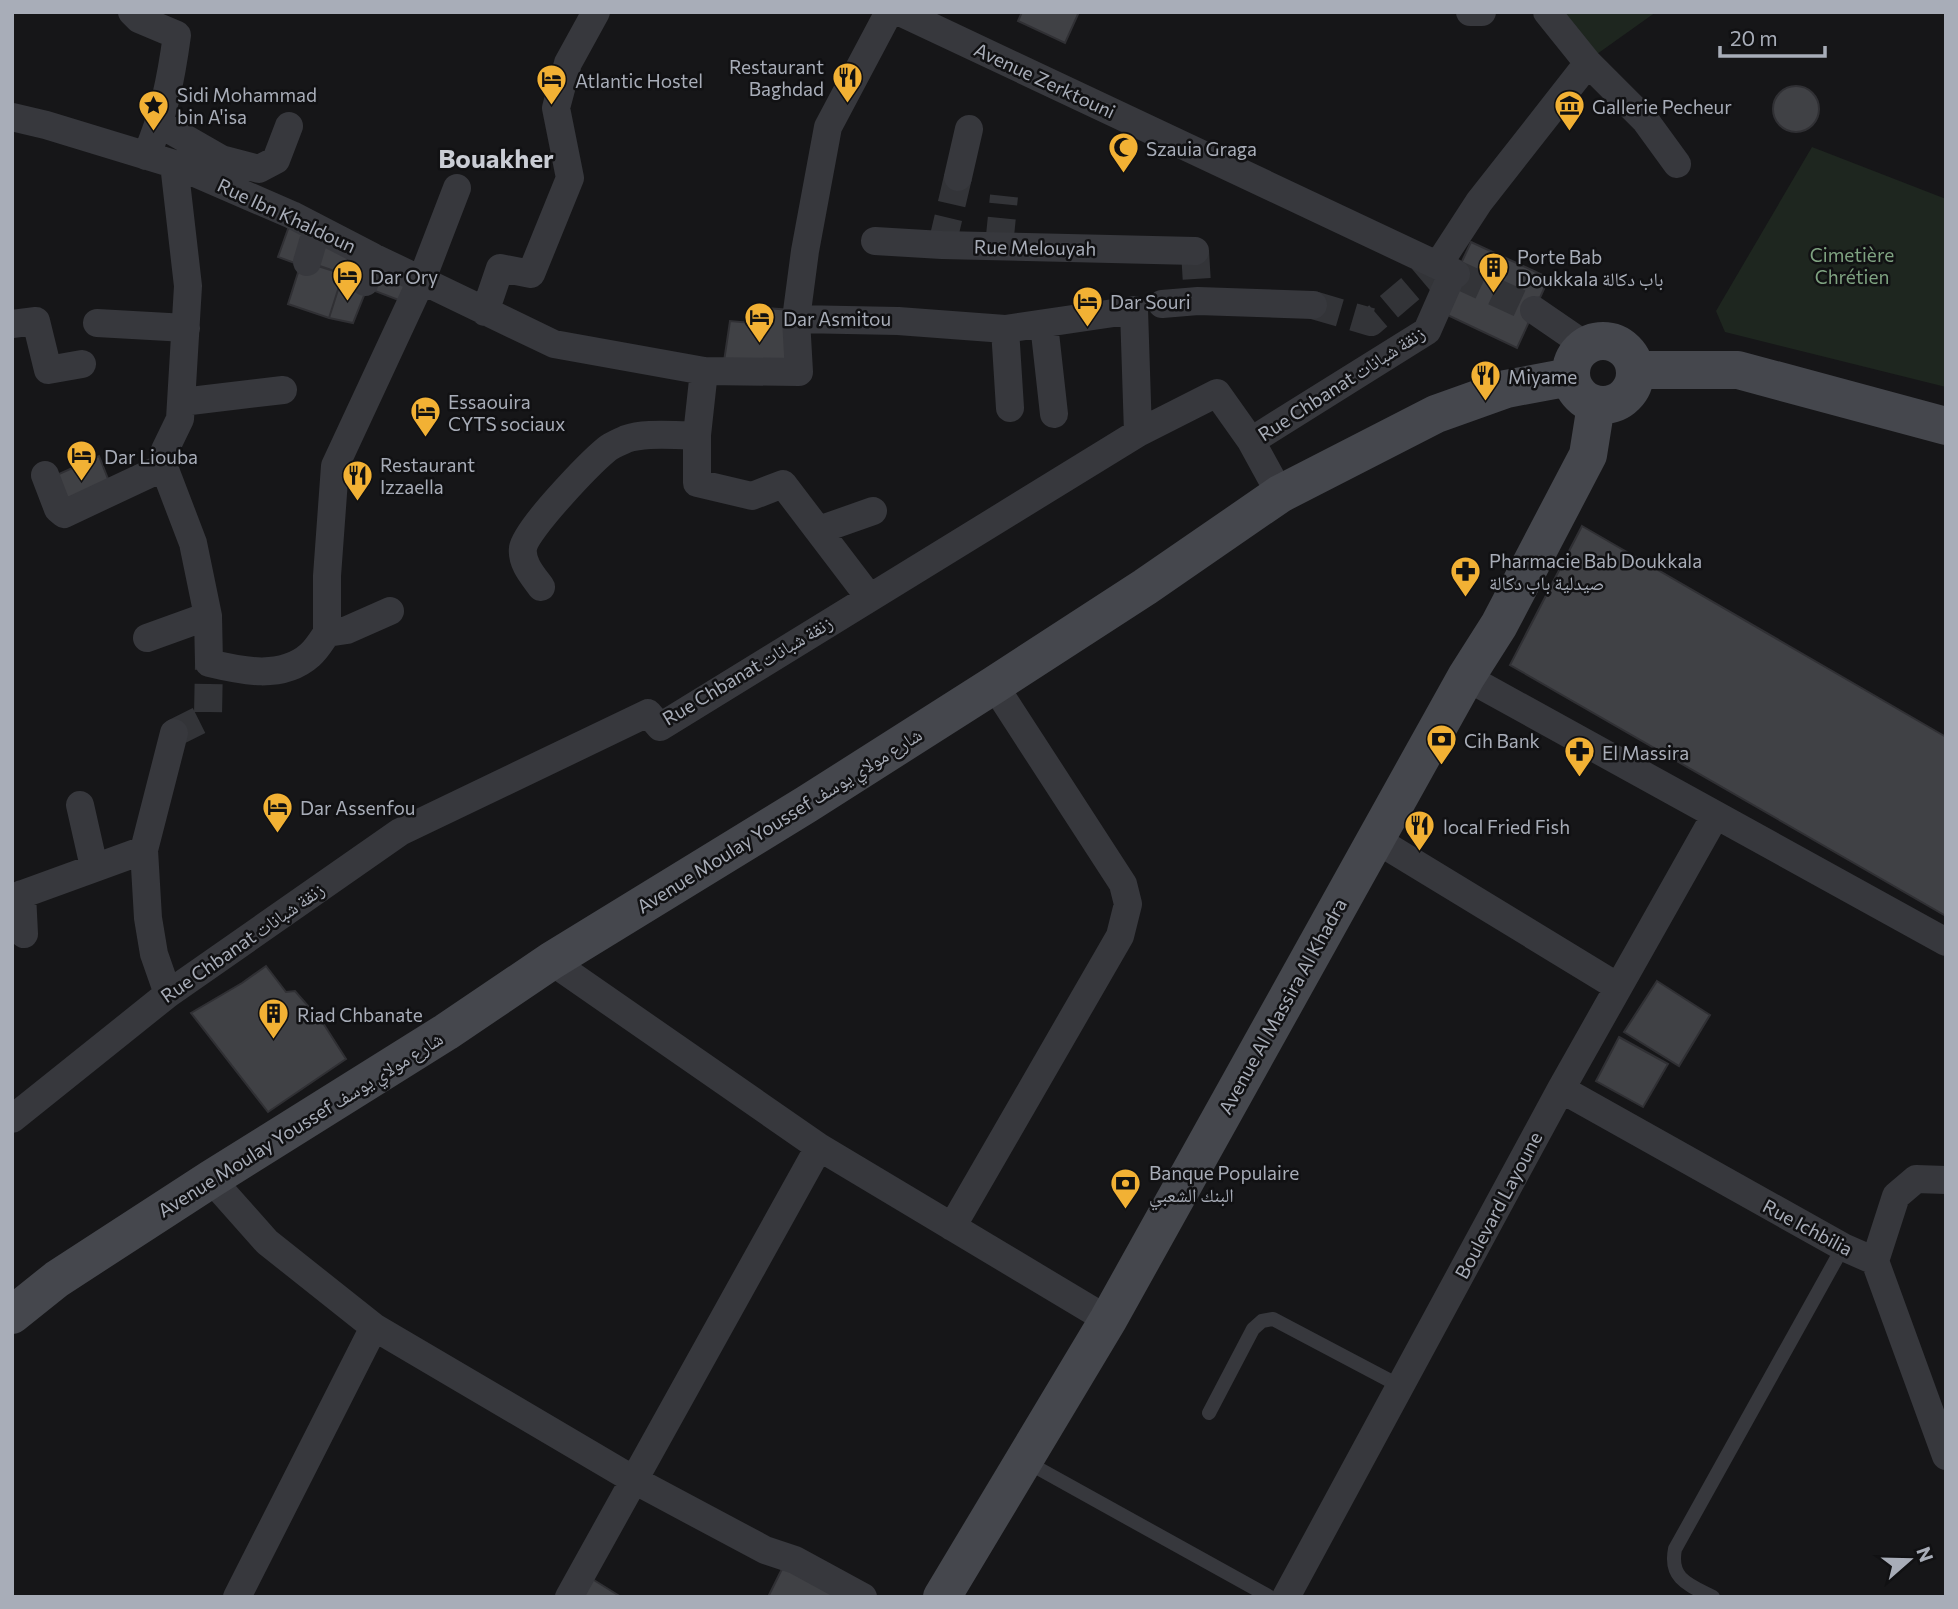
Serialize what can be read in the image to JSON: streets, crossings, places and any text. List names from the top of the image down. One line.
{"streets":{"street":["Avenue Zerktouni","Rue Ibn Khaldoun","Rue Melouyah","Rue Chbanat زنقة شبانات","Avenue Moulay Youssef شارع مولاي يوسف","Avenue Al Massira Al Khadra","Boulevard Layoune","Rue Ichbilia"]},"crossings":[["Avenue Zerktouni","Rue Chbanat زنقة شبانات"],["Avenue Moulay Youssef شارع مولاي يوسف","Avenue Al Massira Al Khadra"],["Boulevard Layoune","Rue Ichbilia"]],"districts":["Bouakher"],"parks":["Cimetière Chrétien"],"places":{"restaurant":["Restaurant Baghdad","Miyame","Restaurant Izzaella","local Fried Fish"],"hotel":["Atlantic Hostel","Dar Ory","Dar Souri","Dar Asmitou","Essaouira CYTS sociaux","Dar Liouba","Dar Assenfou"],"place":["Sidi Mohammad bin A'isa"],"museum":["Gallerie Pecheur"],"mosque":["Szauia Graga"],"building":["Porte Bab Doukkala باب دكالة","Riad Chbanate"],"pharmacy":["Pharmacie Bab Doukkala صيدلية باب دكالة","El Massira"],"bank":["Cih Bank","Banque Populaire البنك الشعبي"]},"scale_bar":"20 m","north":"right"}
